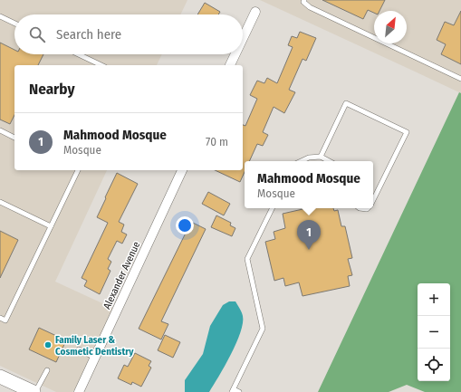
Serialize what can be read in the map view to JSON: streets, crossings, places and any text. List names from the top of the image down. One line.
{"streets":{"street":["Alexander Avenue"]},"places":["Family Laser & Cosmetic Dentistry"],"north":"top right","page":{"search":"Search here","heading":"Nearby","list":[{"mark":"1","name":"Mahmood Mosque","note":"Mosque","value":"70 m"}],"popup":["Mahmood Mosque","Mosque"],"pins":"1","map_buttons":["+","−"]}}
